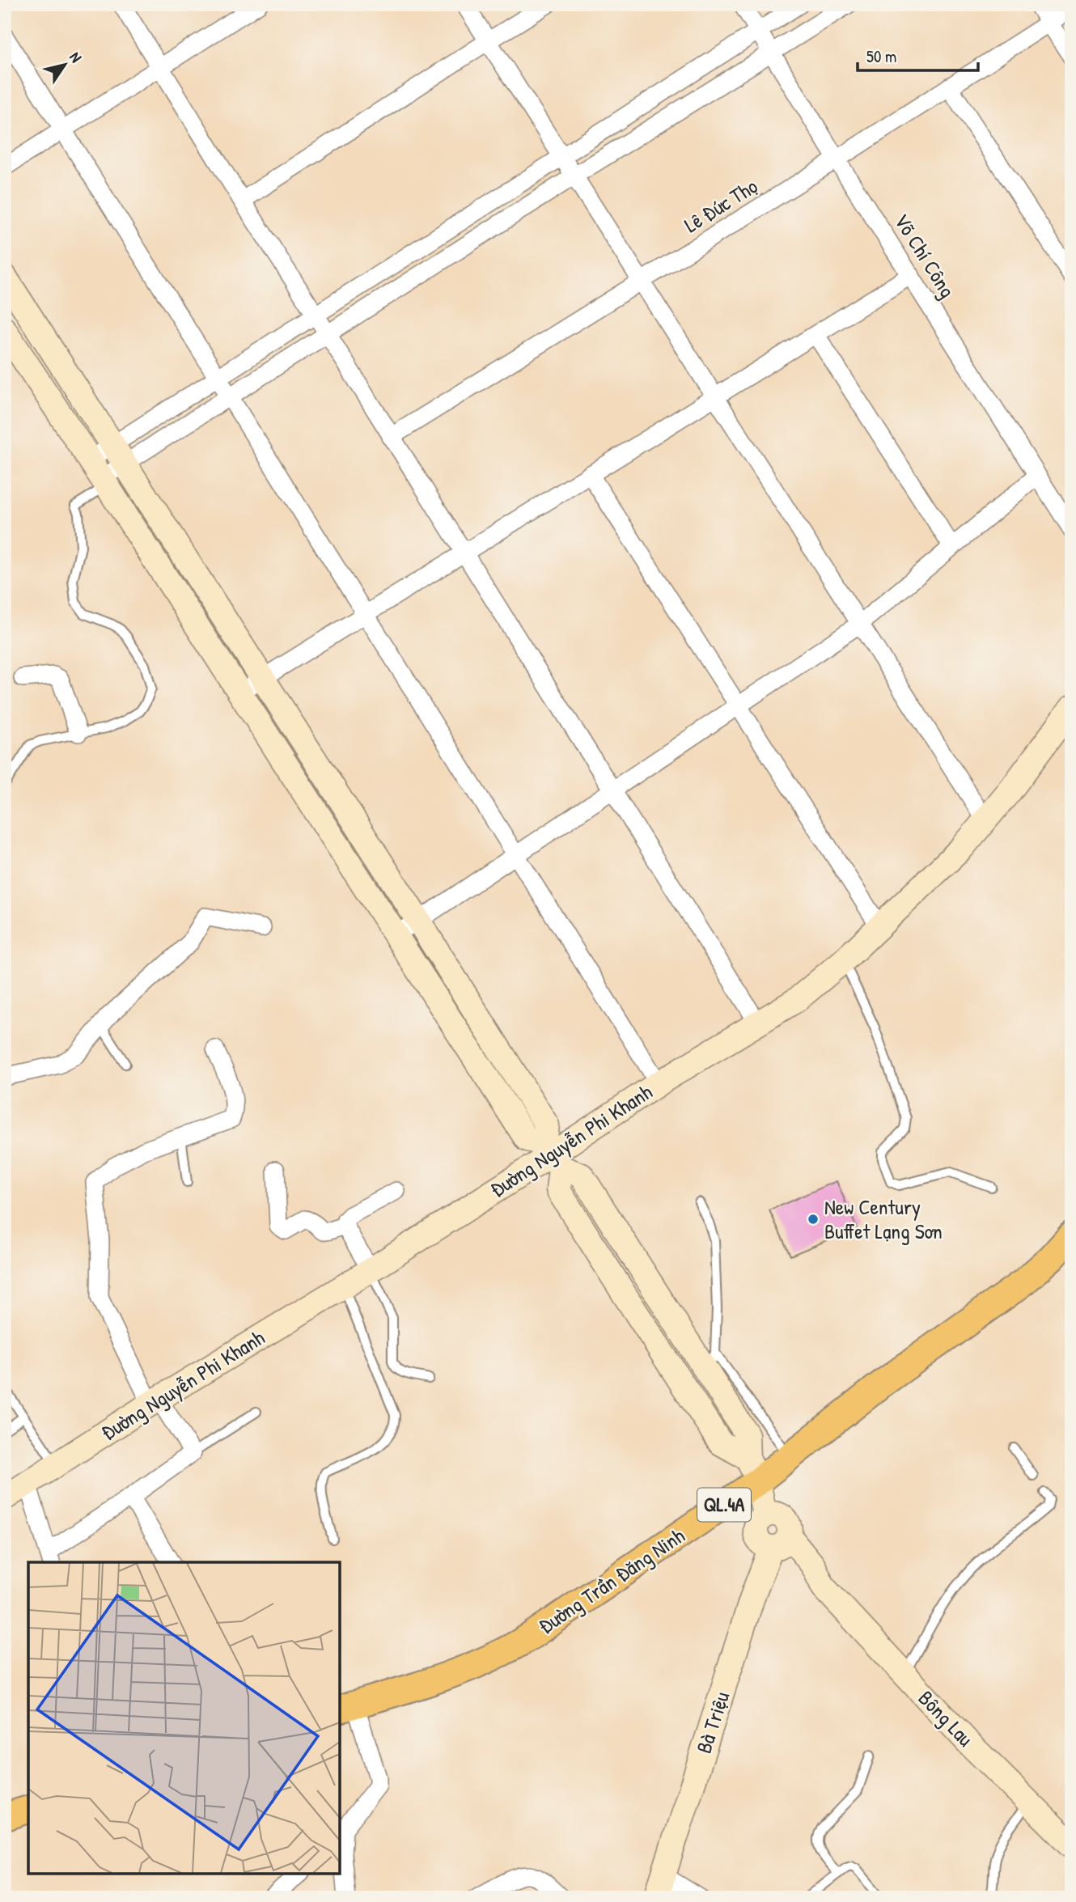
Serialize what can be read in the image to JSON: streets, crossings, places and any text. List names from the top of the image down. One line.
{"streets":{"main road":["QL.4A","Đường Trần Đăng Ninh"],"street":["Lê Đức Thọ","Võ Chí Công","Đường Nguyễn Phi Khanh","Bông Lau","Bà Triệu"]},"crossings":[["Lê Đức Thọ","Võ Chí Công"],["Đường Trần Đăng Ninh","Bông Lau"],["Bông Lau","Bà Triệu"]],"places":["New Century Buffet Lạng Sơn"],"scale_bar":"50 m","north":"top right"}
